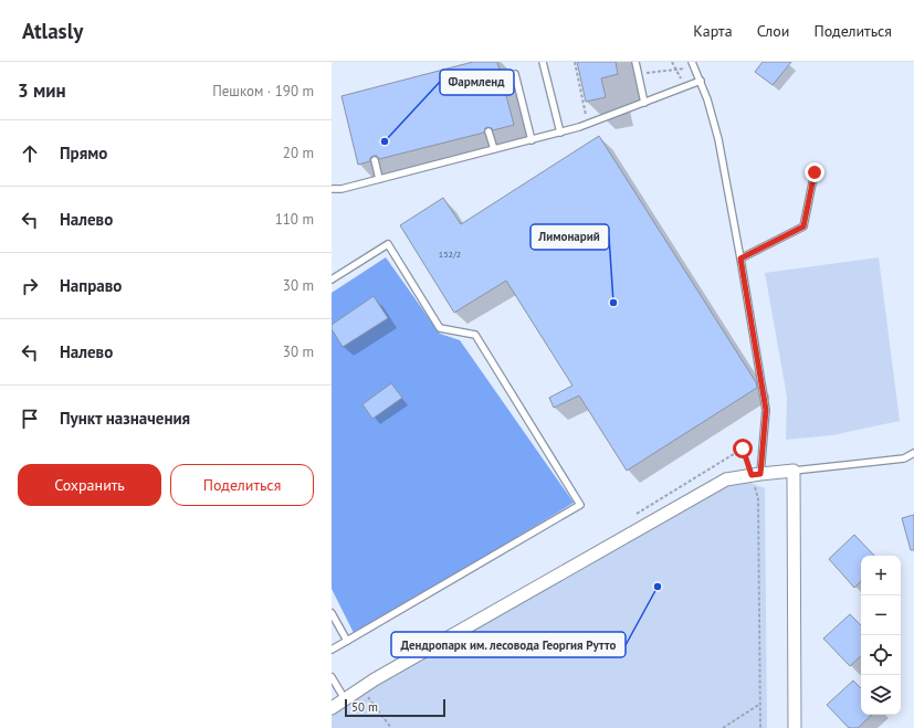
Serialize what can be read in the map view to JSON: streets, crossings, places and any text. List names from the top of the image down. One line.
{"places":["Фармленд","Лимонарий","Дендропарк им. лесовода Георгия Рутто"],"house_numbers":["152/2"],"scale_bar":"50 m","page":{"header":"Atlasly","nav":["Карта","Слои","Поделиться"],"heading":["3 мин","Пешком · 190 m"],"list":[["Прямо","20 m"],["Налево","110 m"],["Направо","30 m"],["Налево","30 m"],"Пункт назначения"],"buttons":["Сохранить","Поделиться"],"map_buttons":["+","−"],"scale":"50 m"}}
